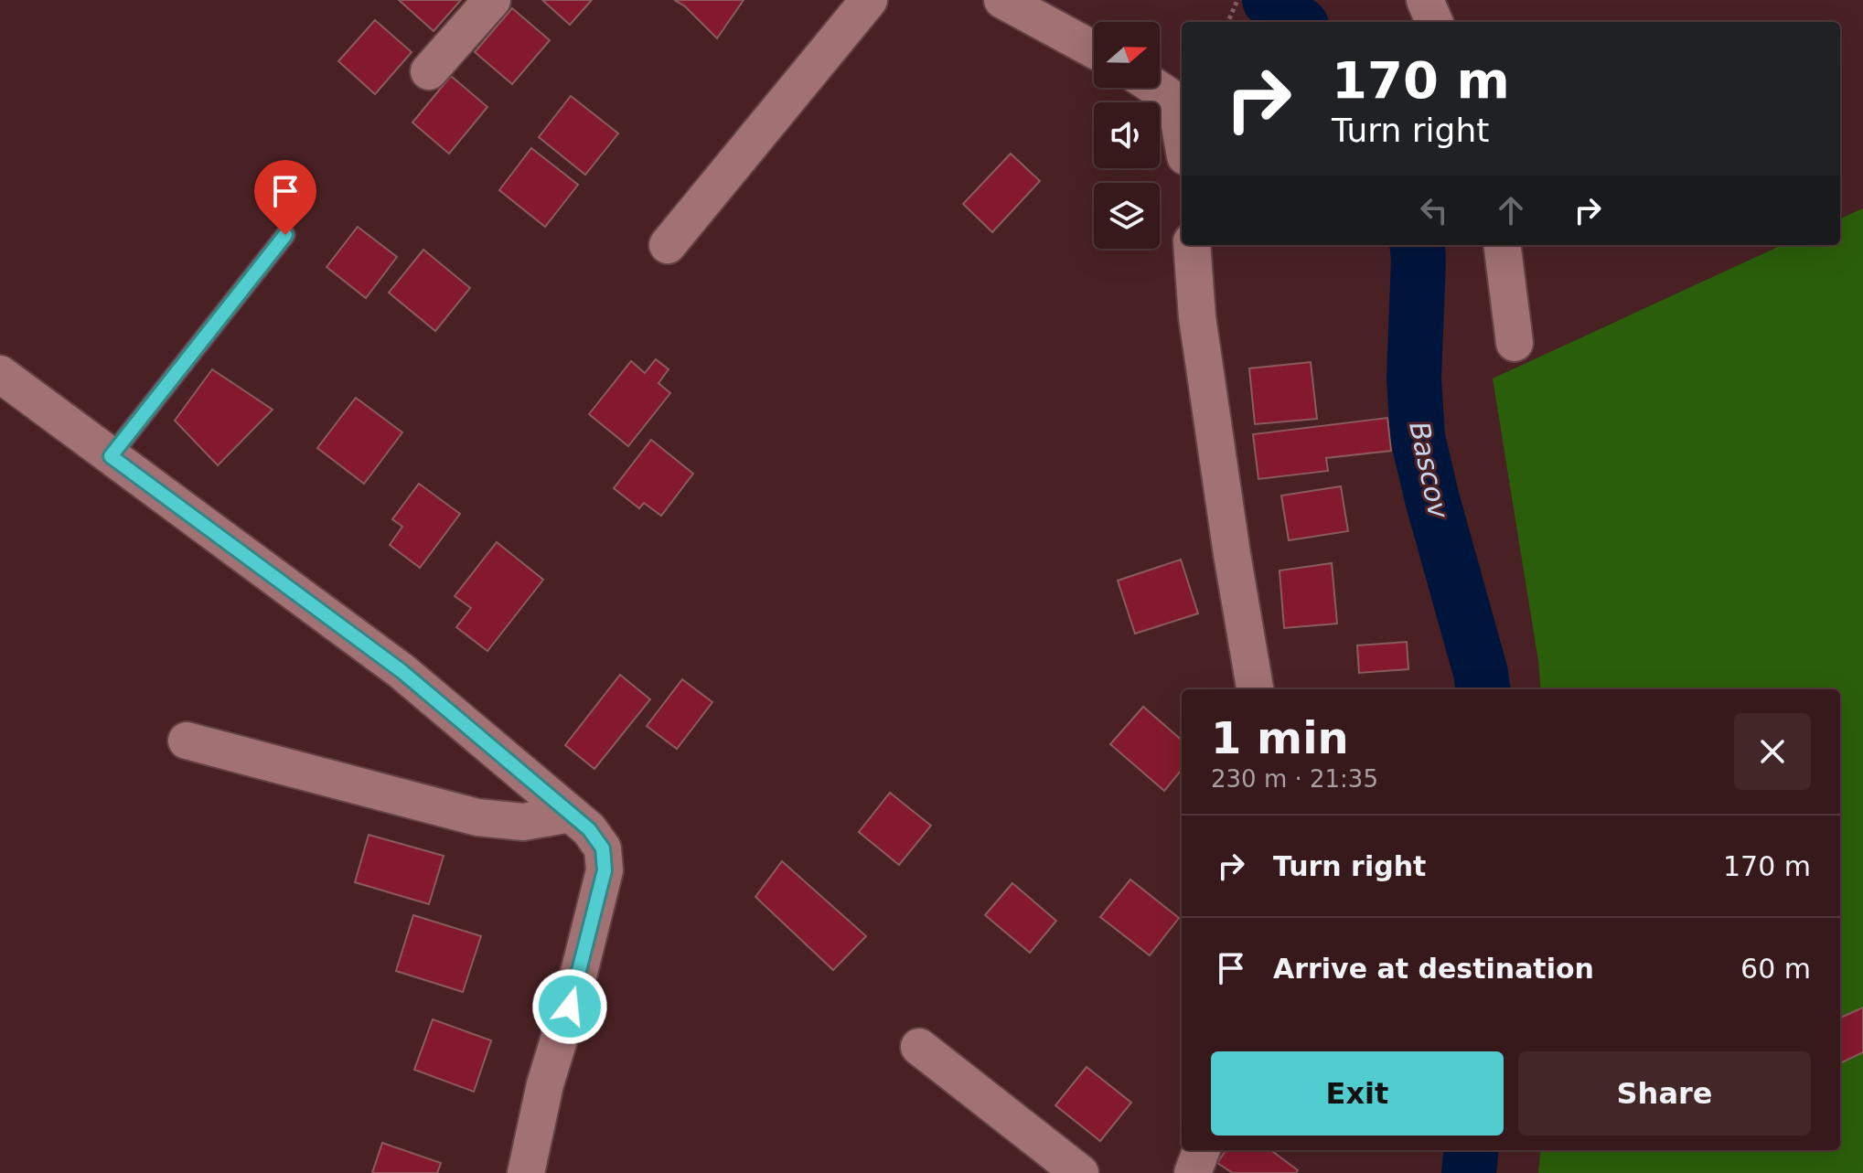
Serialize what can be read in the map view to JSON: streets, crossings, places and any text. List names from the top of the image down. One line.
{"water":["Bascov"],"north":"right","page":{"turn":["170 m","Turn right"],"heading":["1 min","230 m · 21:35"],"list":[{"name":"Turn right","value":"170 m"},{"name":"Arrive at destination","value":"60 m"}],"buttons":["Exit","Share"]}}
